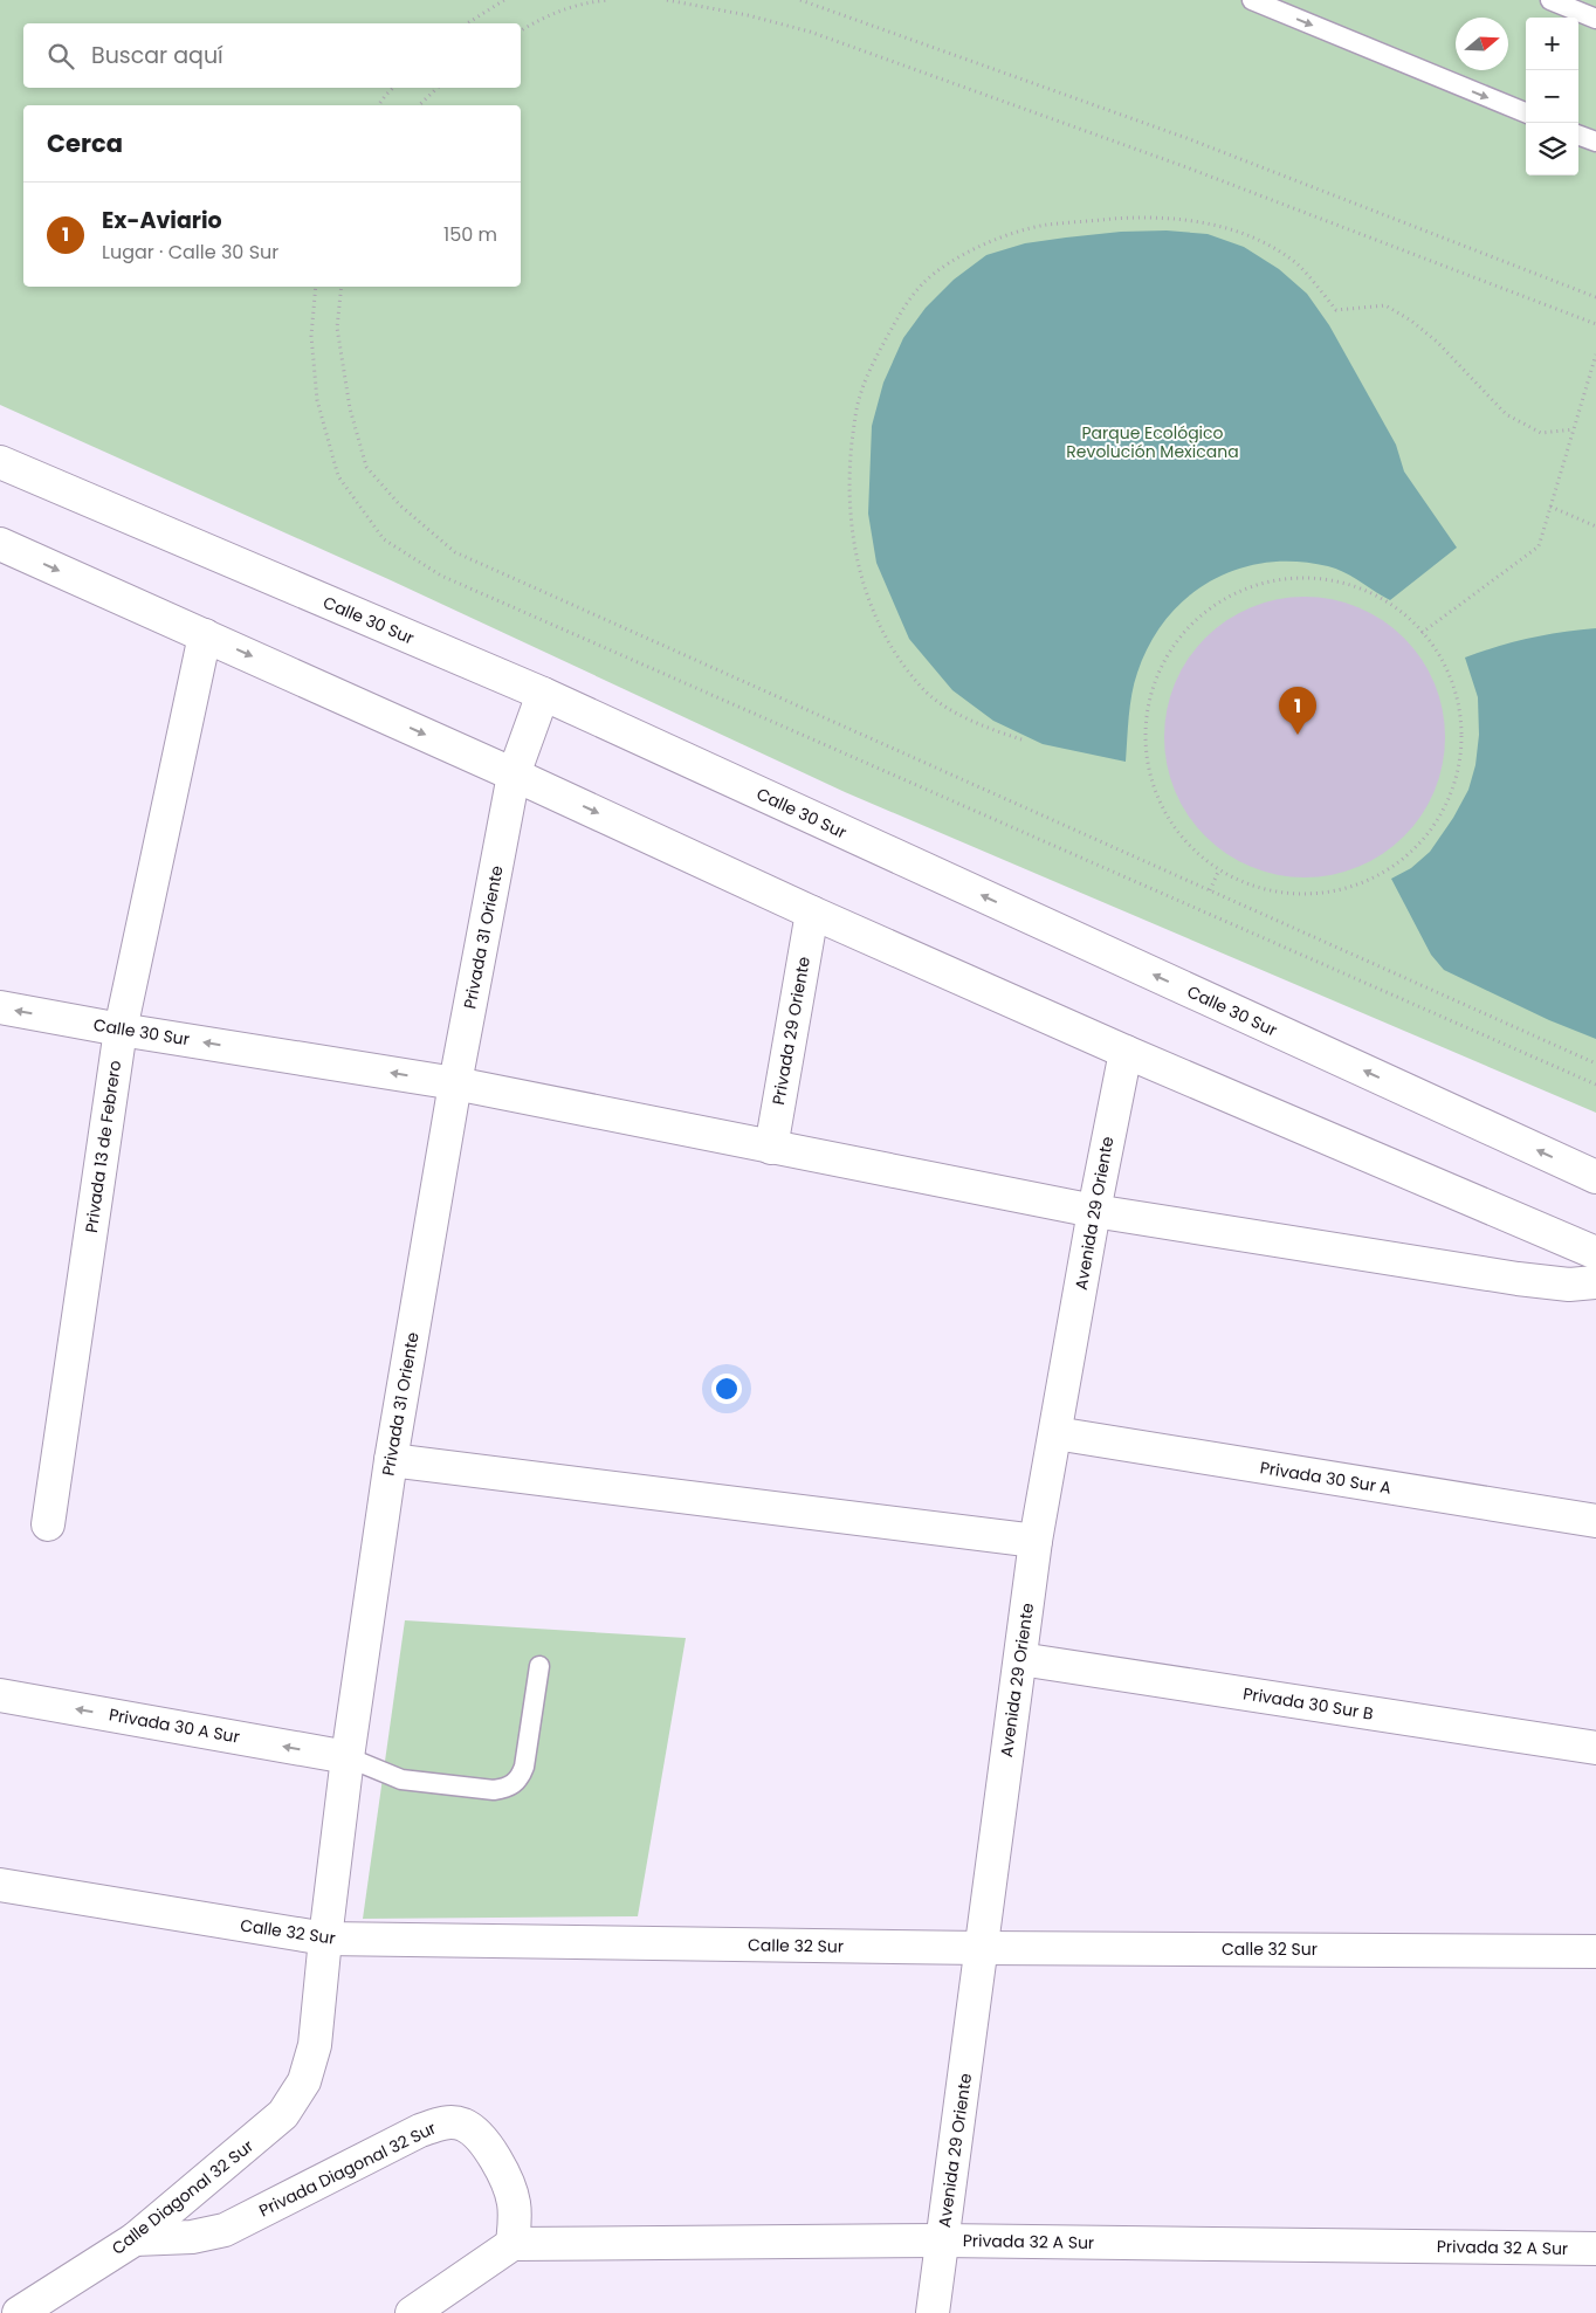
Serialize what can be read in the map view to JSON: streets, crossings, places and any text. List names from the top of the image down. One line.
{"streets":{"street":["Calle 30 Sur","Privada 31 Oriente","Privada 29 Oriente","Privada 13 de Febrero","Avenida 29 Oriente","Privada 30 Sur A","Privada 30 Sur B","Privada 30 A Sur","Calle 32 Sur","Privada Diagonal 32 Sur","Calle Diagonal 32 Sur","Privada 32 A Sur"]},"crossings":[["Calle 30 Sur","Privada 31 Oriente"],["Calle 30 Sur","Privada 29 Oriente"],["Calle 30 Sur","Privada 13 de Febrero"],["Calle 30 Sur","Avenida 29 Oriente"],["Privada 31 Oriente","Privada 30 A Sur"],["Privada 31 Oriente","Calle 32 Sur"],["Privada 31 Oriente","Calle Diagonal 32 Sur"],["Avenida 29 Oriente","Privada 30 Sur A"],["Avenida 29 Oriente","Privada 30 Sur B"],["Avenida 29 Oriente","Calle 32 Sur"],["Avenida 29 Oriente","Privada 32 A Sur"],["Privada Diagonal 32 Sur","Calle Diagonal 32 Sur"],["Privada Diagonal 32 Sur","Privada 32 A Sur"]],"one_way":["Privada 30 A Sur"],"parks":["Parque Ecológico Revolución Mexicana"],"north":"right","page":{"map_buttons":["+","−"],"search":"Buscar aquí","heading":"Cerca","list":[{"mark":"1","name":"Ex-Aviario","note":"Lugar · Calle 30 Sur","value":"150 m"}],"pins":"1"}}
